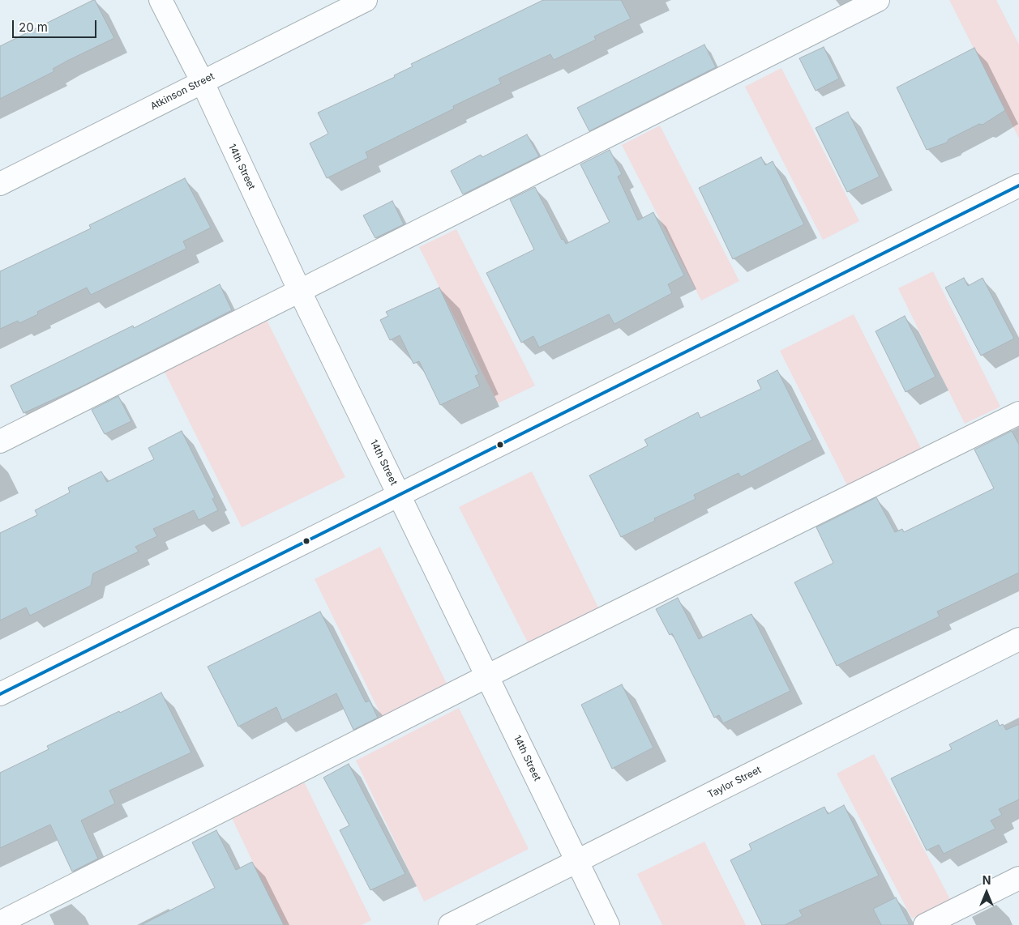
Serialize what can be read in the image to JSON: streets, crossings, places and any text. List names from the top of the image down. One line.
{"streets":{"street":["Atkinson Street","14th Street","Taylor Street"]},"crossings":[["Atkinson Street","14th Street"],["14th Street","Taylor Street"]],"scale_bar":"20 m","north":"top"}
